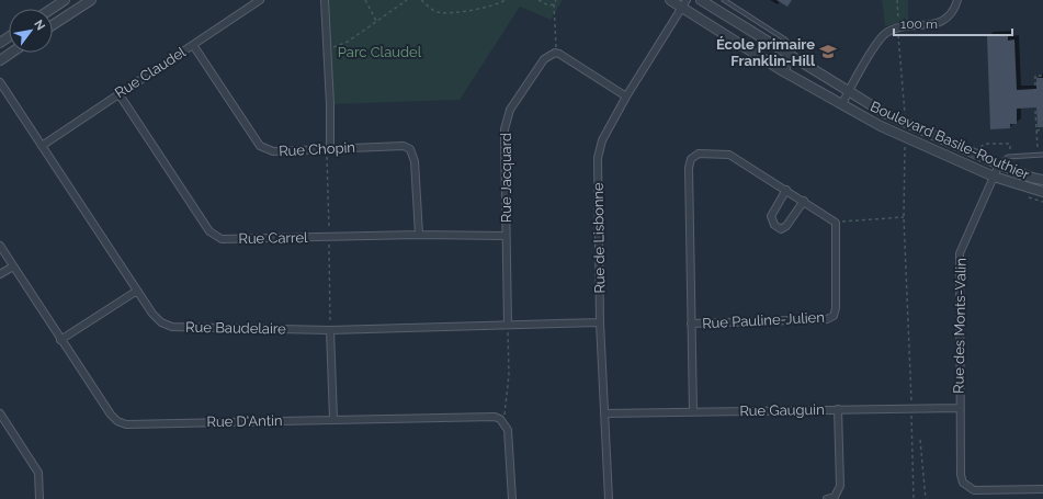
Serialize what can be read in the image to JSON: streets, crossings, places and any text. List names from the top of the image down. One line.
{"streets":{"street":["Rue Claudel","Boulevard Basile-Routhier","Rue Chopin","Rue Jacquard","Rue Carrel","Rue de Lisbonne","Rue Pauline-Julien","Rue des Monts-Valin","Rue Baudelaire","Rue Gauguin","Rue D'Antin"]},"crossings":[["Rue Claudel","Rue Chopin"],["Rue Claudel","Rue Carrel"],["Rue Claudel","Rue Baudelaire"],["Boulevard Basile-Routhier","Rue de Lisbonne"],["Boulevard Basile-Routhier","Rue des Monts-Valin"],["Rue Chopin","Rue Carrel"],["Rue Jacquard","Rue Carrel"],["Rue Jacquard","Rue Baudelaire"],["Rue de Lisbonne","Rue Baudelaire"],["Rue de Lisbonne","Rue Gauguin"],["Rue Pauline-Julien","Rue Gauguin"],["Rue des Monts-Valin","Rue Gauguin"]],"parks":["Parc Claudel"],"places":{"school or university":["École primaire Franklin-Hill"]},"scale_bar":"100 m","north":"top right"}
